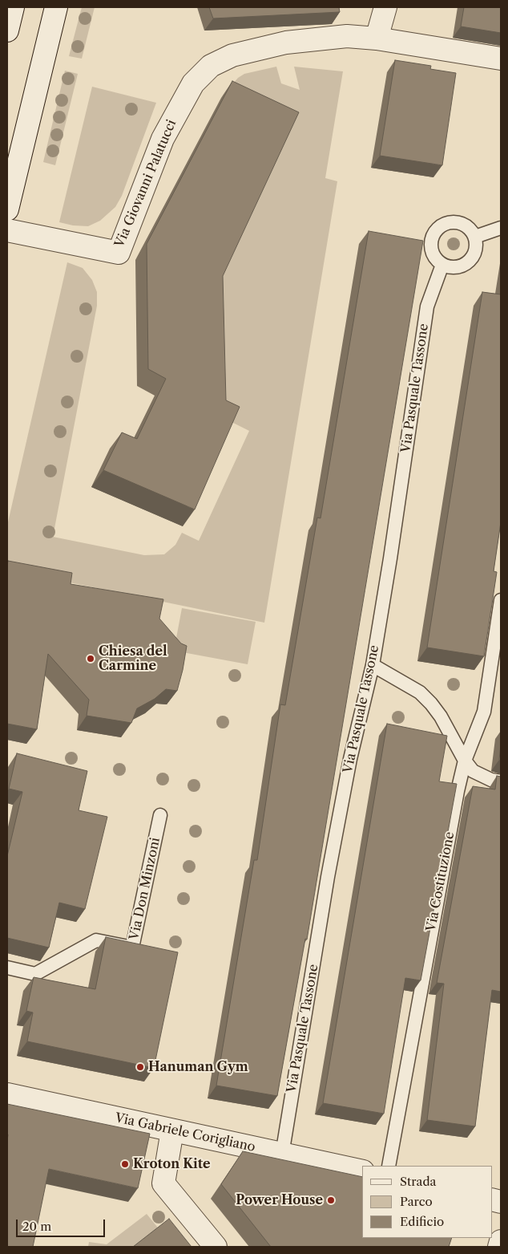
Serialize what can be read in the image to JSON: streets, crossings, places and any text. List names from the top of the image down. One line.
{"streets":{"street":["Via Giovanni Palatucci","Via Gabriele Corigliano"],"lane":["Via Pasquale Tassone","Via Costituzione","Via Don Minzoni"]},"crossings":[["Via Pasquale Tassone","Via Gabriele Corigliano"]],"places":["Chiesa del Carmine","Hanuman Gym","Kroton Kite","Power House"],"legend":["Strada","Parco","Edificio"],"scale_bar":"20 m"}
